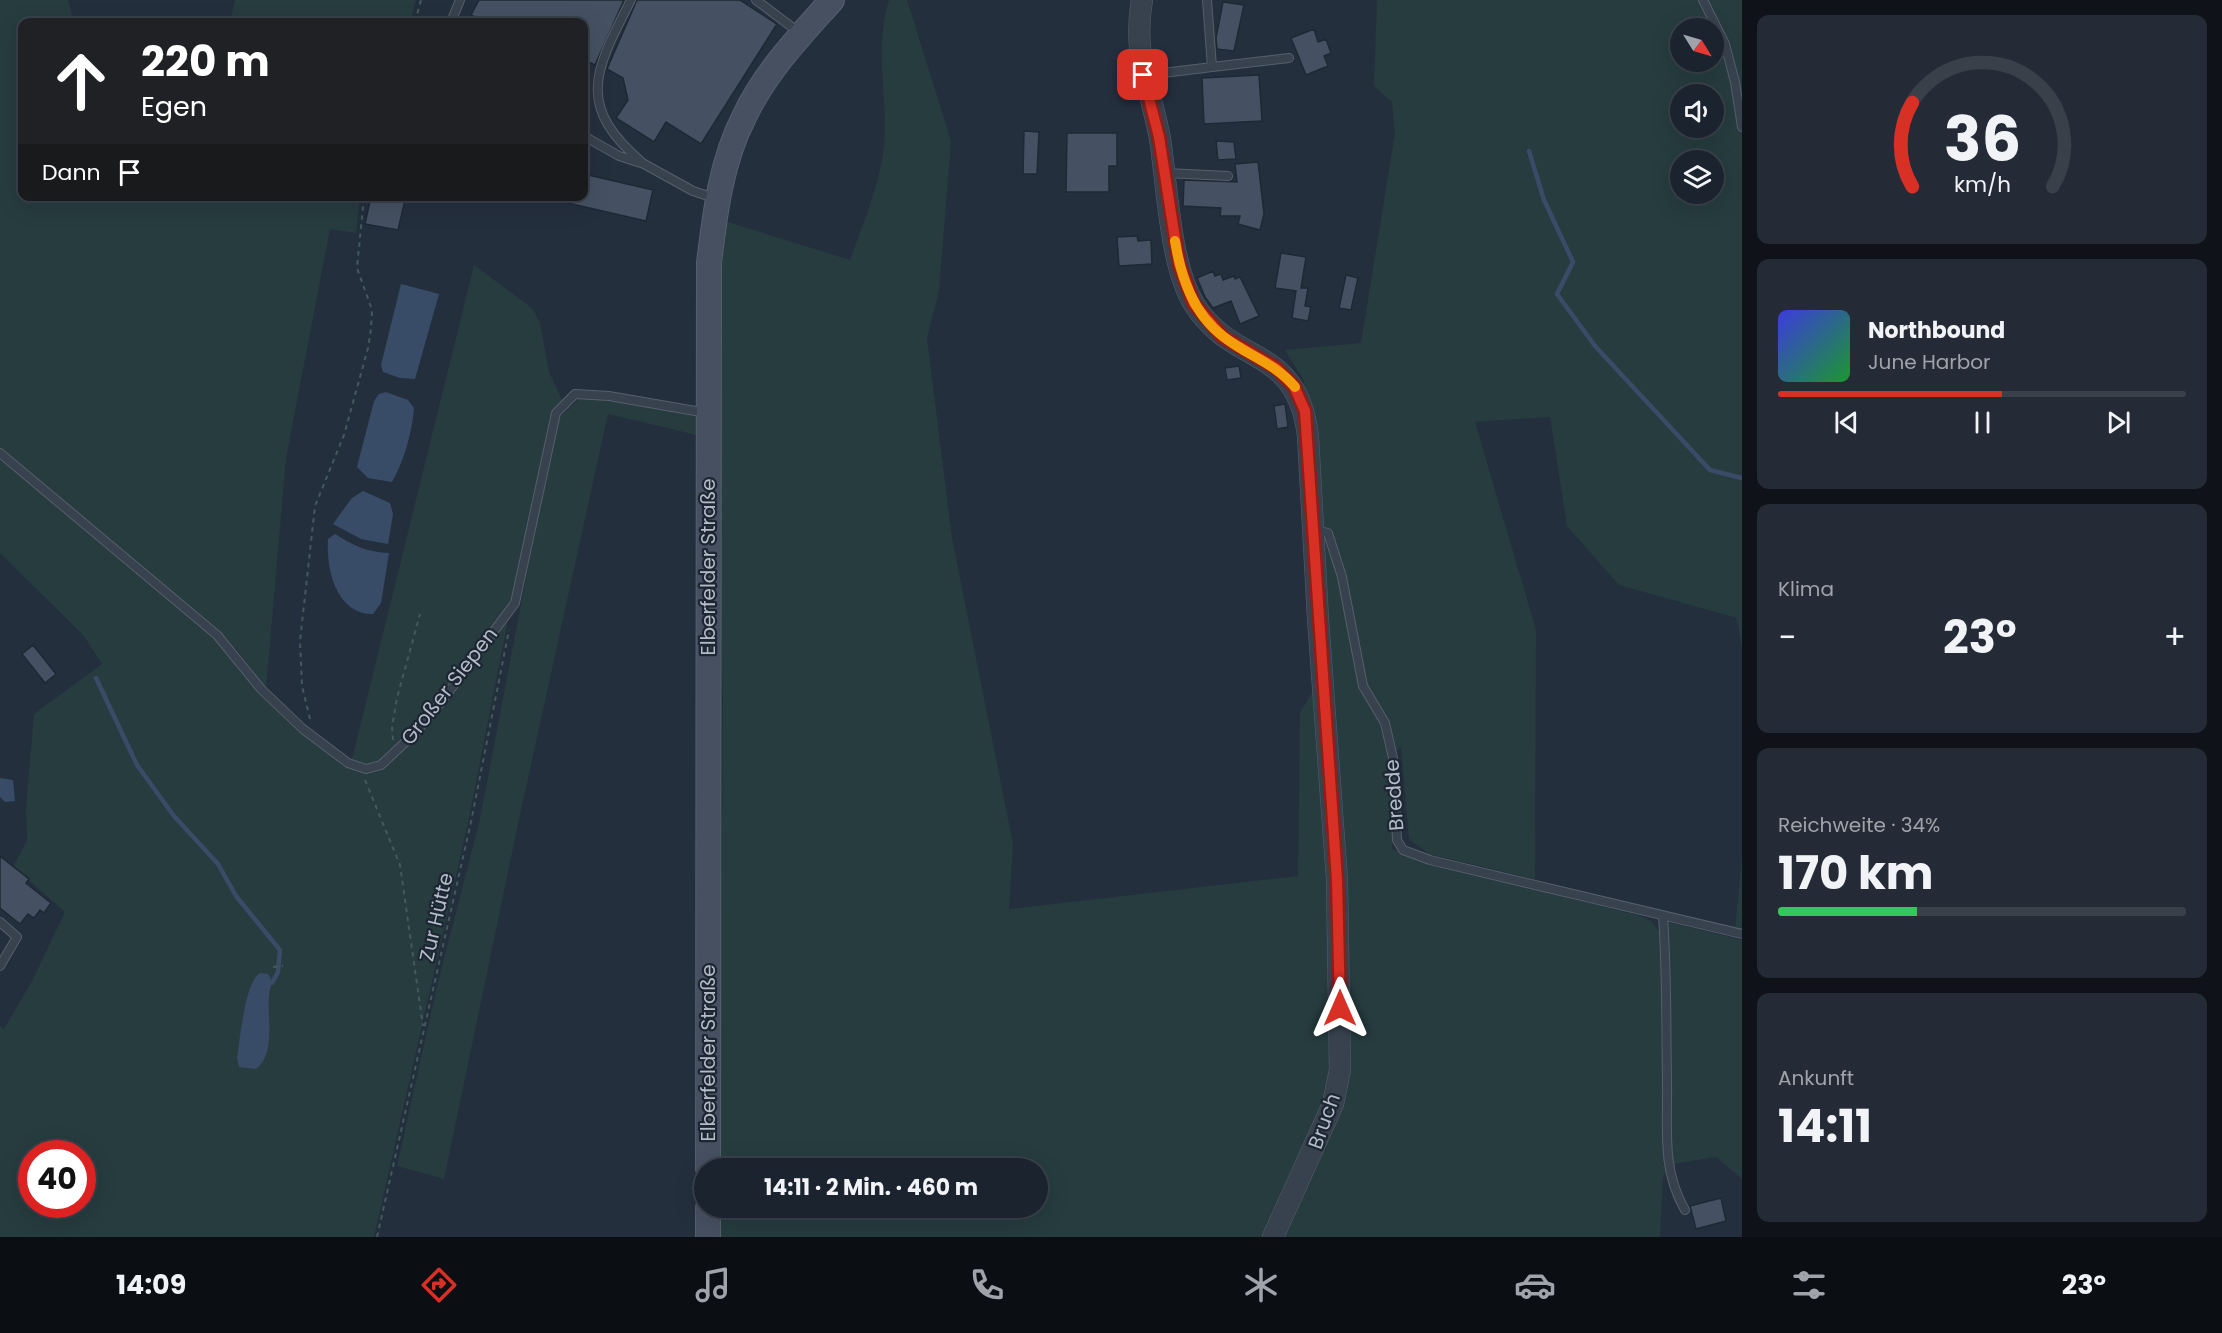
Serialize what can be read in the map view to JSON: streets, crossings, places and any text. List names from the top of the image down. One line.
{"streets":{"main road":["Elberfelder Straße"],"street":["Bruch"],"lane":["Großer Siepen","Bredde"],"path":["Zur Hütte"]},"crossings":[["Elberfelder Straße","Großer Siepen"],["Großer Siepen","Zur Hütte"],["Bredde","Bruch"]],"north":"bottom right","page":{"turn":["220 m","Egen"],"then":"Dann","song":["Northbound","June Harbor"],"tile":["Klima",["Reichweite · 34%","170 km"],["Ankunft","14:11"]],"heat":["−","23°","+"],"limit":"40","trip":"14:11 · 2 Min. · 460 m","tabs":["14:09","23°"],"gauge":["36","km/h"]}}
